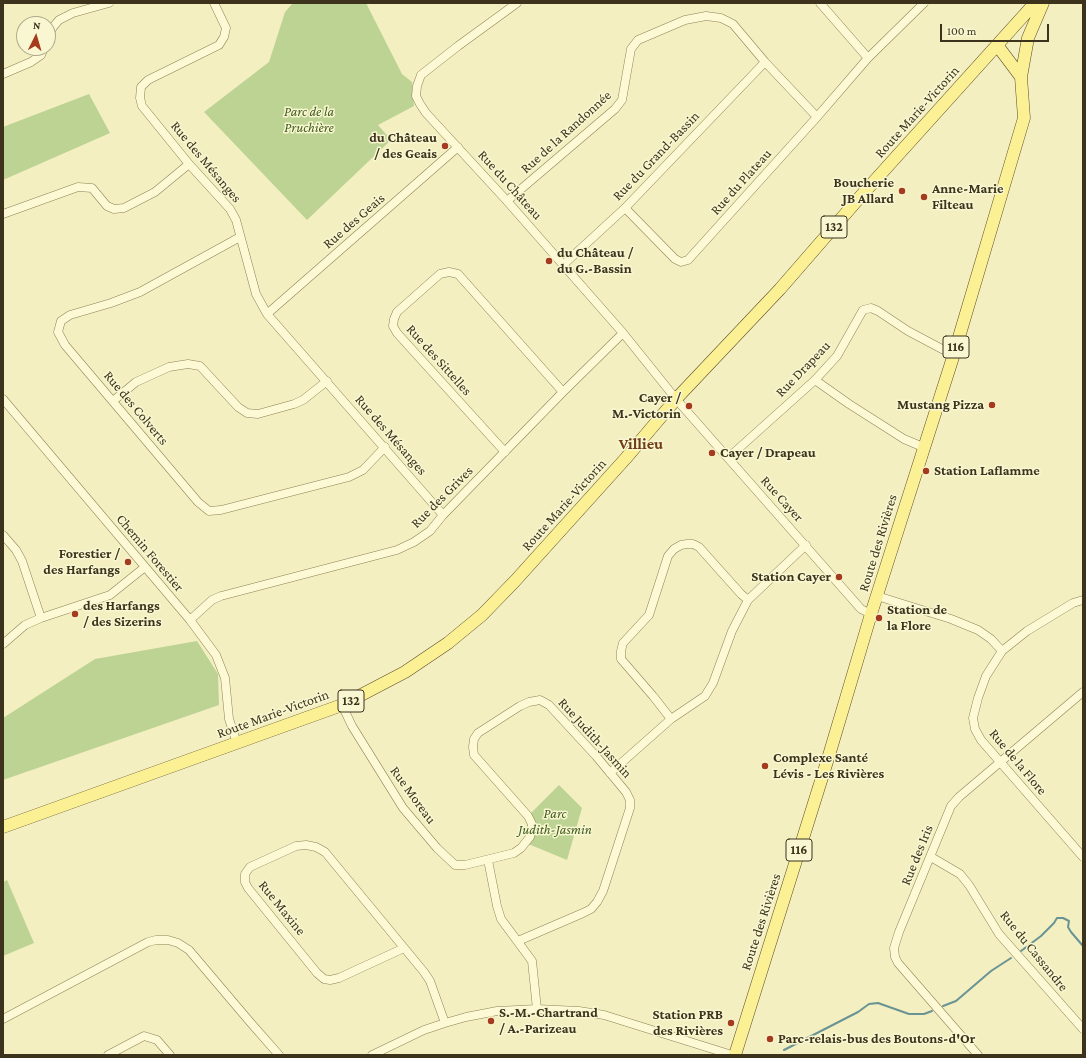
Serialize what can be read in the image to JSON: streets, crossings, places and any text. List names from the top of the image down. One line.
{"streets":{"main road":["Route Marie-Victorin","132","116","Route des Rivières"],"street":["Rue de la Randonnée","Rue du Grand-Bassin","Rue des Mésanges","Rue du Plateau","Rue du Château","Rue des Geais","Rue des Sittelles","Rue Drapeau","Rue des Colverts","Rue des Grives","Rue Cayer","Chemin Forestier","Rue Judith-Jasmin","Rue de la Flore","Rue Moreau","Rue des Iris","Rue Maxine","Rue du Cassandre"]},"crossings":[["Route Marie-Victorin","Rue du Château"],["Route Marie-Victorin","Rue Cayer"],["Route Marie-Victorin","Chemin Forestier"],["Route Marie-Victorin","Rue Moreau"],["Rue de la Randonnée","Rue du Grand-Bassin"],["Rue de la Randonnée","Rue du Plateau"],["Rue de la Randonnée","Rue du Château"],["Rue du Grand-Bassin","Rue du Plateau"],["Rue du Grand-Bassin","Rue du Château"],["Rue des Mésanges","Rue des Geais"],["Rue des Mésanges","Rue des Colverts"],["Rue des Mésanges","Rue des Grives"],["Rue du Château","Rue des Geais"],["Rue du Château","Rue des Grives"],["Rue du Château","Rue Cayer"],["Rue des Sittelles","Rue des Grives"],["Rue Drapeau","Rue Cayer"],["Rue Drapeau","Route des Rivières"],["Rue des Grives","Chemin Forestier"],["Rue Cayer","Route des Rivières"],["Rue Judith-Jasmin","Rue Moreau"],["Rue de la Flore","Rue des Iris"],["Rue des Iris","Rue du Cassandre"]],"districts":["Villieu"],"parks":["Parc de la Pruchière","Parc Judith-Jasmin"],"places":["du Château / des Geais","Boucherie JB Allard","Anne-Marie Filteau","du Château / du G.-Bassin","Mustang Pizza","Cayer / M.-Victorin","Cayer / Drapeau","Station Laflamme","Forestier / des Harfangs","Station Cayer","des Harfangs / des Sizerins","Station de la Flore","Complexe Santé Lévis - Les Rivières","S.-M.-Chartrand / A.-Parizeau","Station PRB des Rivières","Parc-relais-bus des Boutons-d'Or"],"scale_bar":"100 m","north":"top"}
